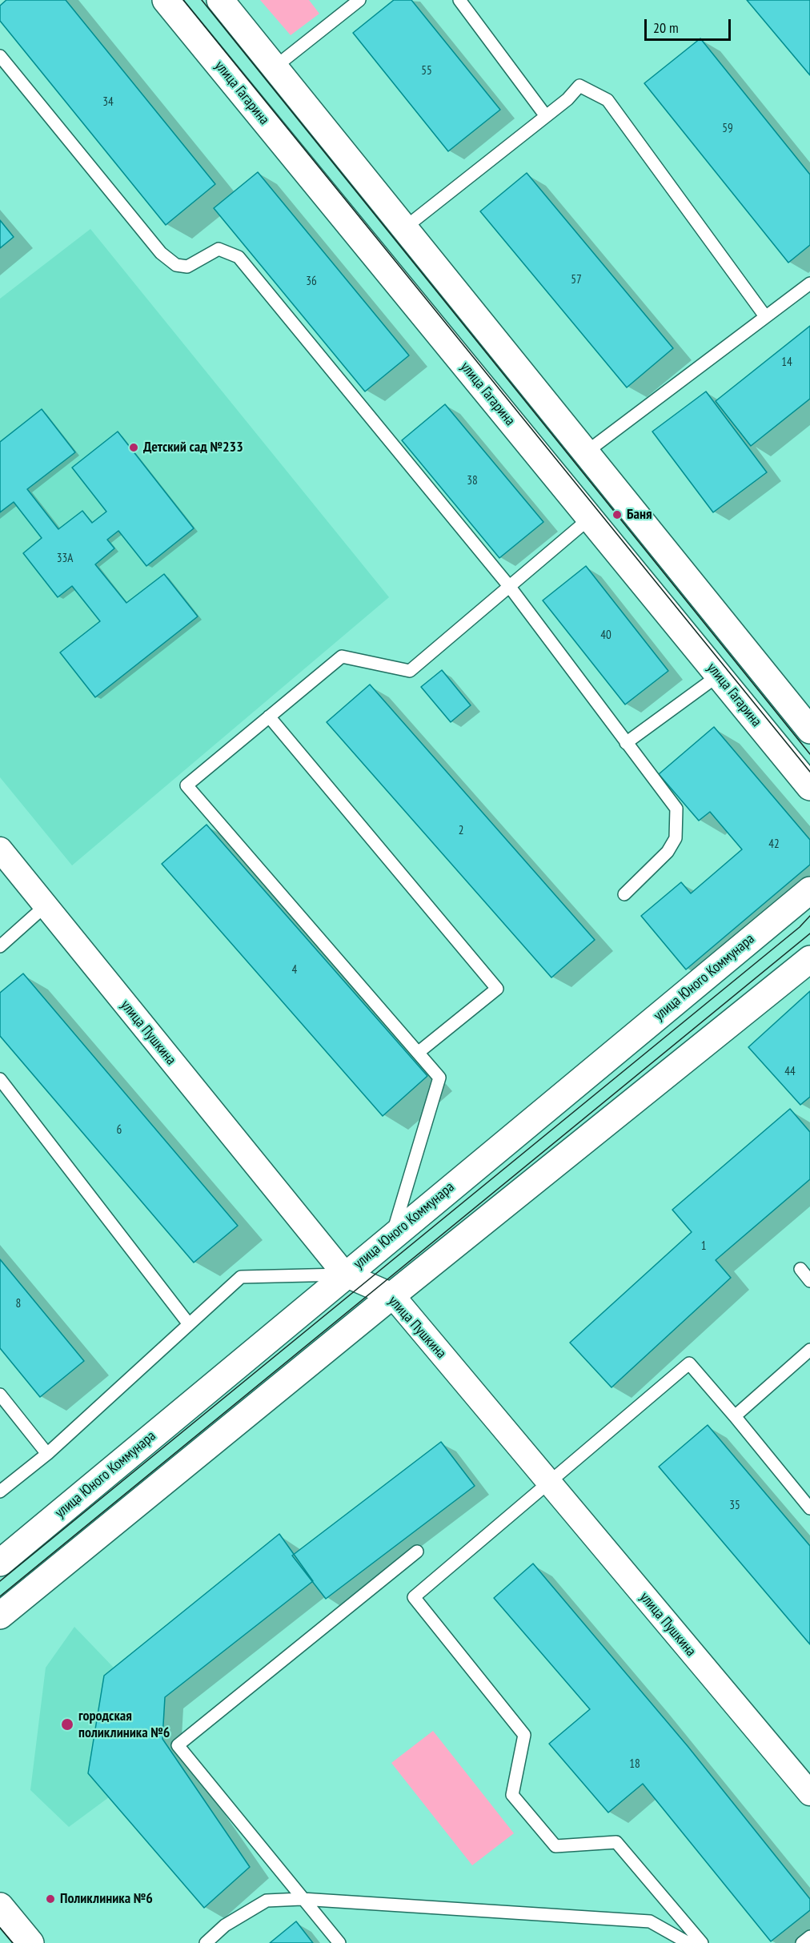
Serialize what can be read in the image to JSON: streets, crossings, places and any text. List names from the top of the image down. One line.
{"streets":{"street":["улица Гагарина","улица Юного Коммунара","улица Пушкина"]},"crossings":[["улица Юного Коммунара","улица Пушкина"]],"places":["Детский сад №233","Баня","городская поликлиника №6","Поликлиника №6"],"house_numbers":["55","34","59","57","36","14","38","33А","40","2","42","4","44","6","1","8","35","18"],"scale_bar":"20 m"}
